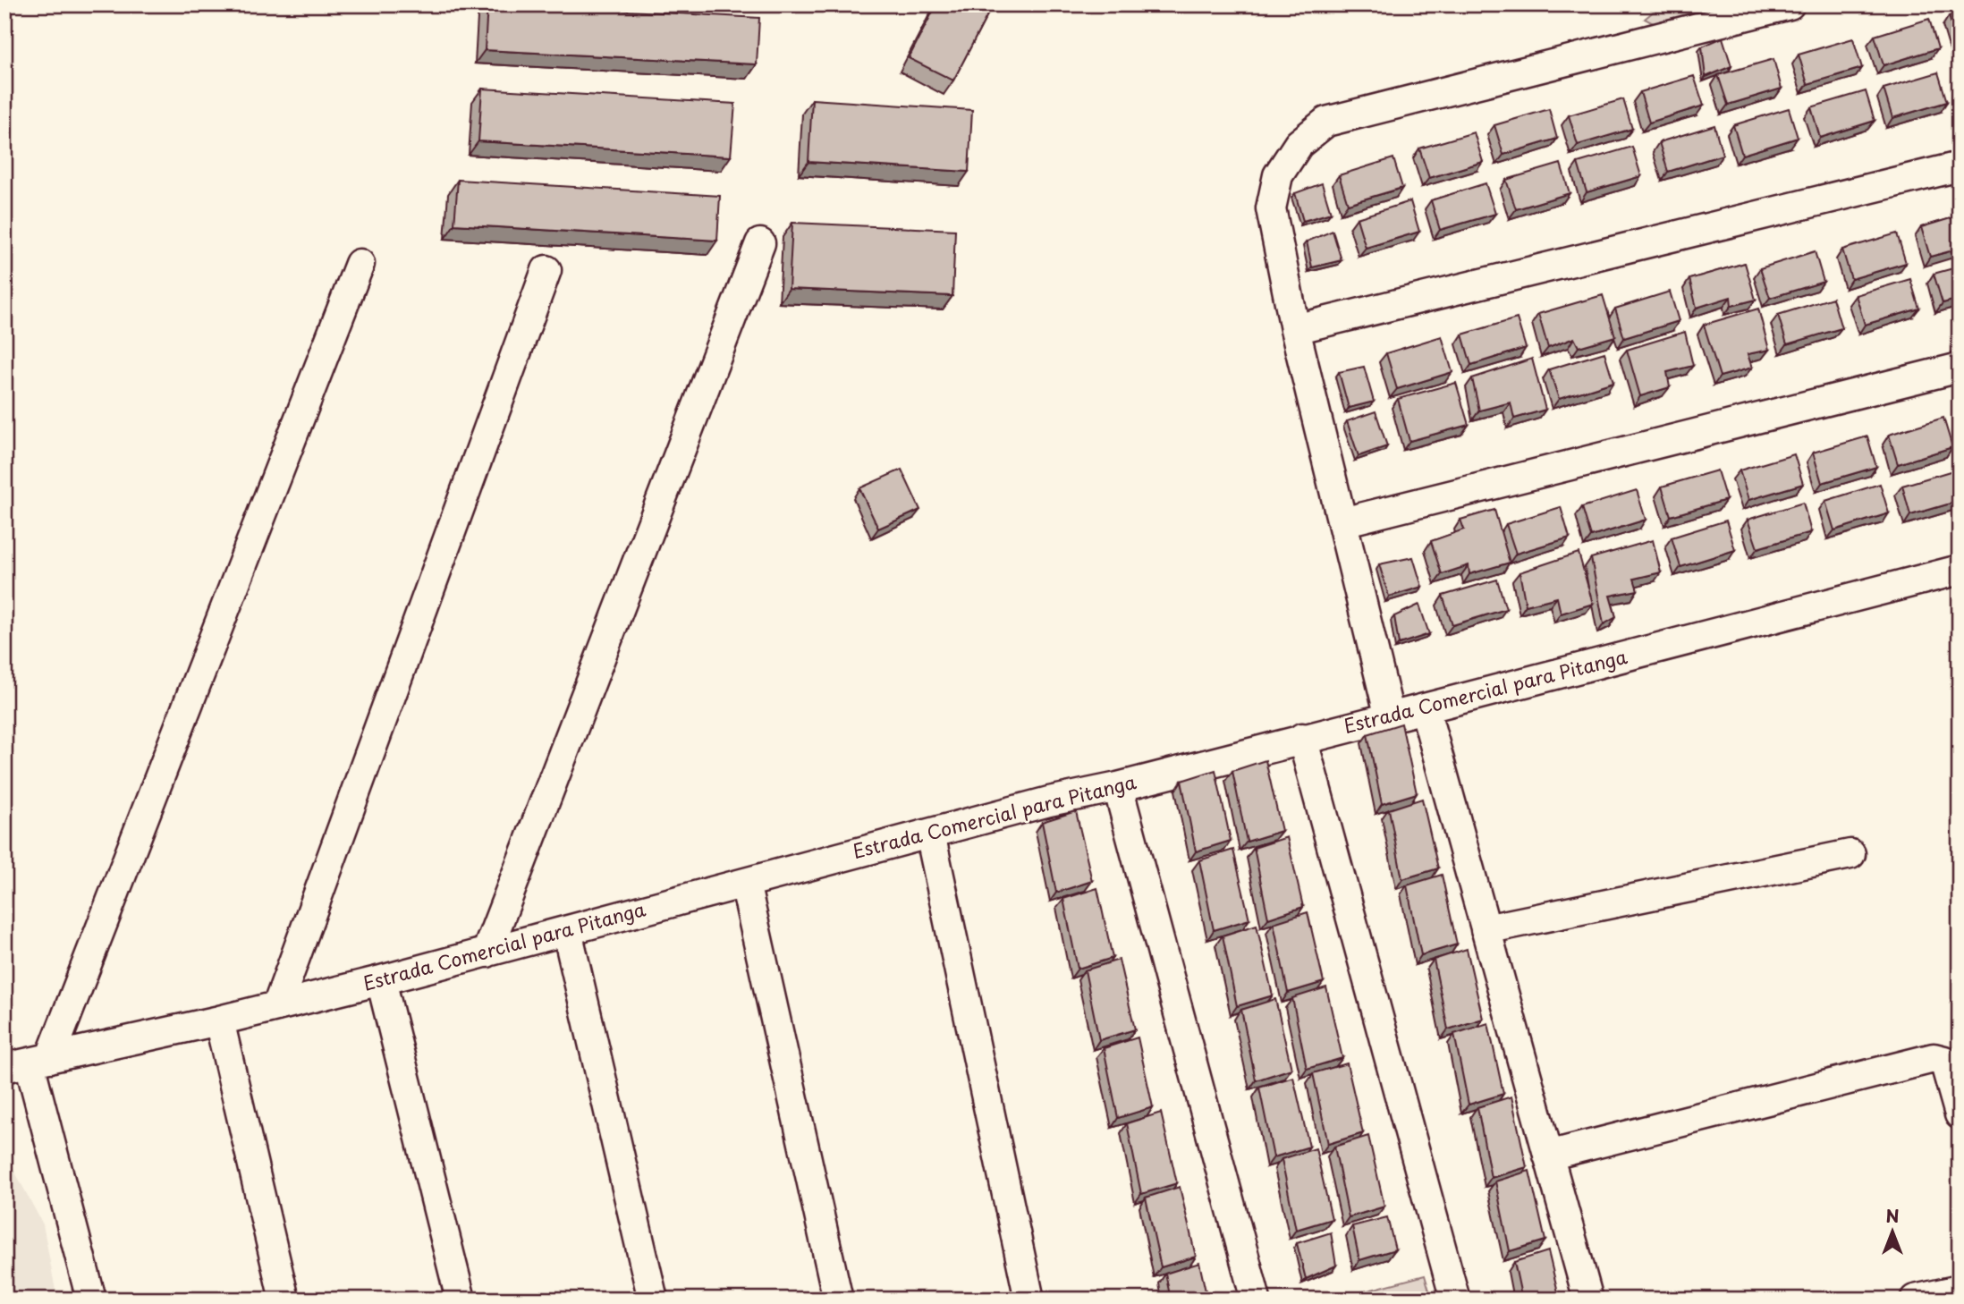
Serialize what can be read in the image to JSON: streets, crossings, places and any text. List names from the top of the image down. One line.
{"streets":{"street":["Estrada Comercial para Pitanga"]},"north":"top"}
